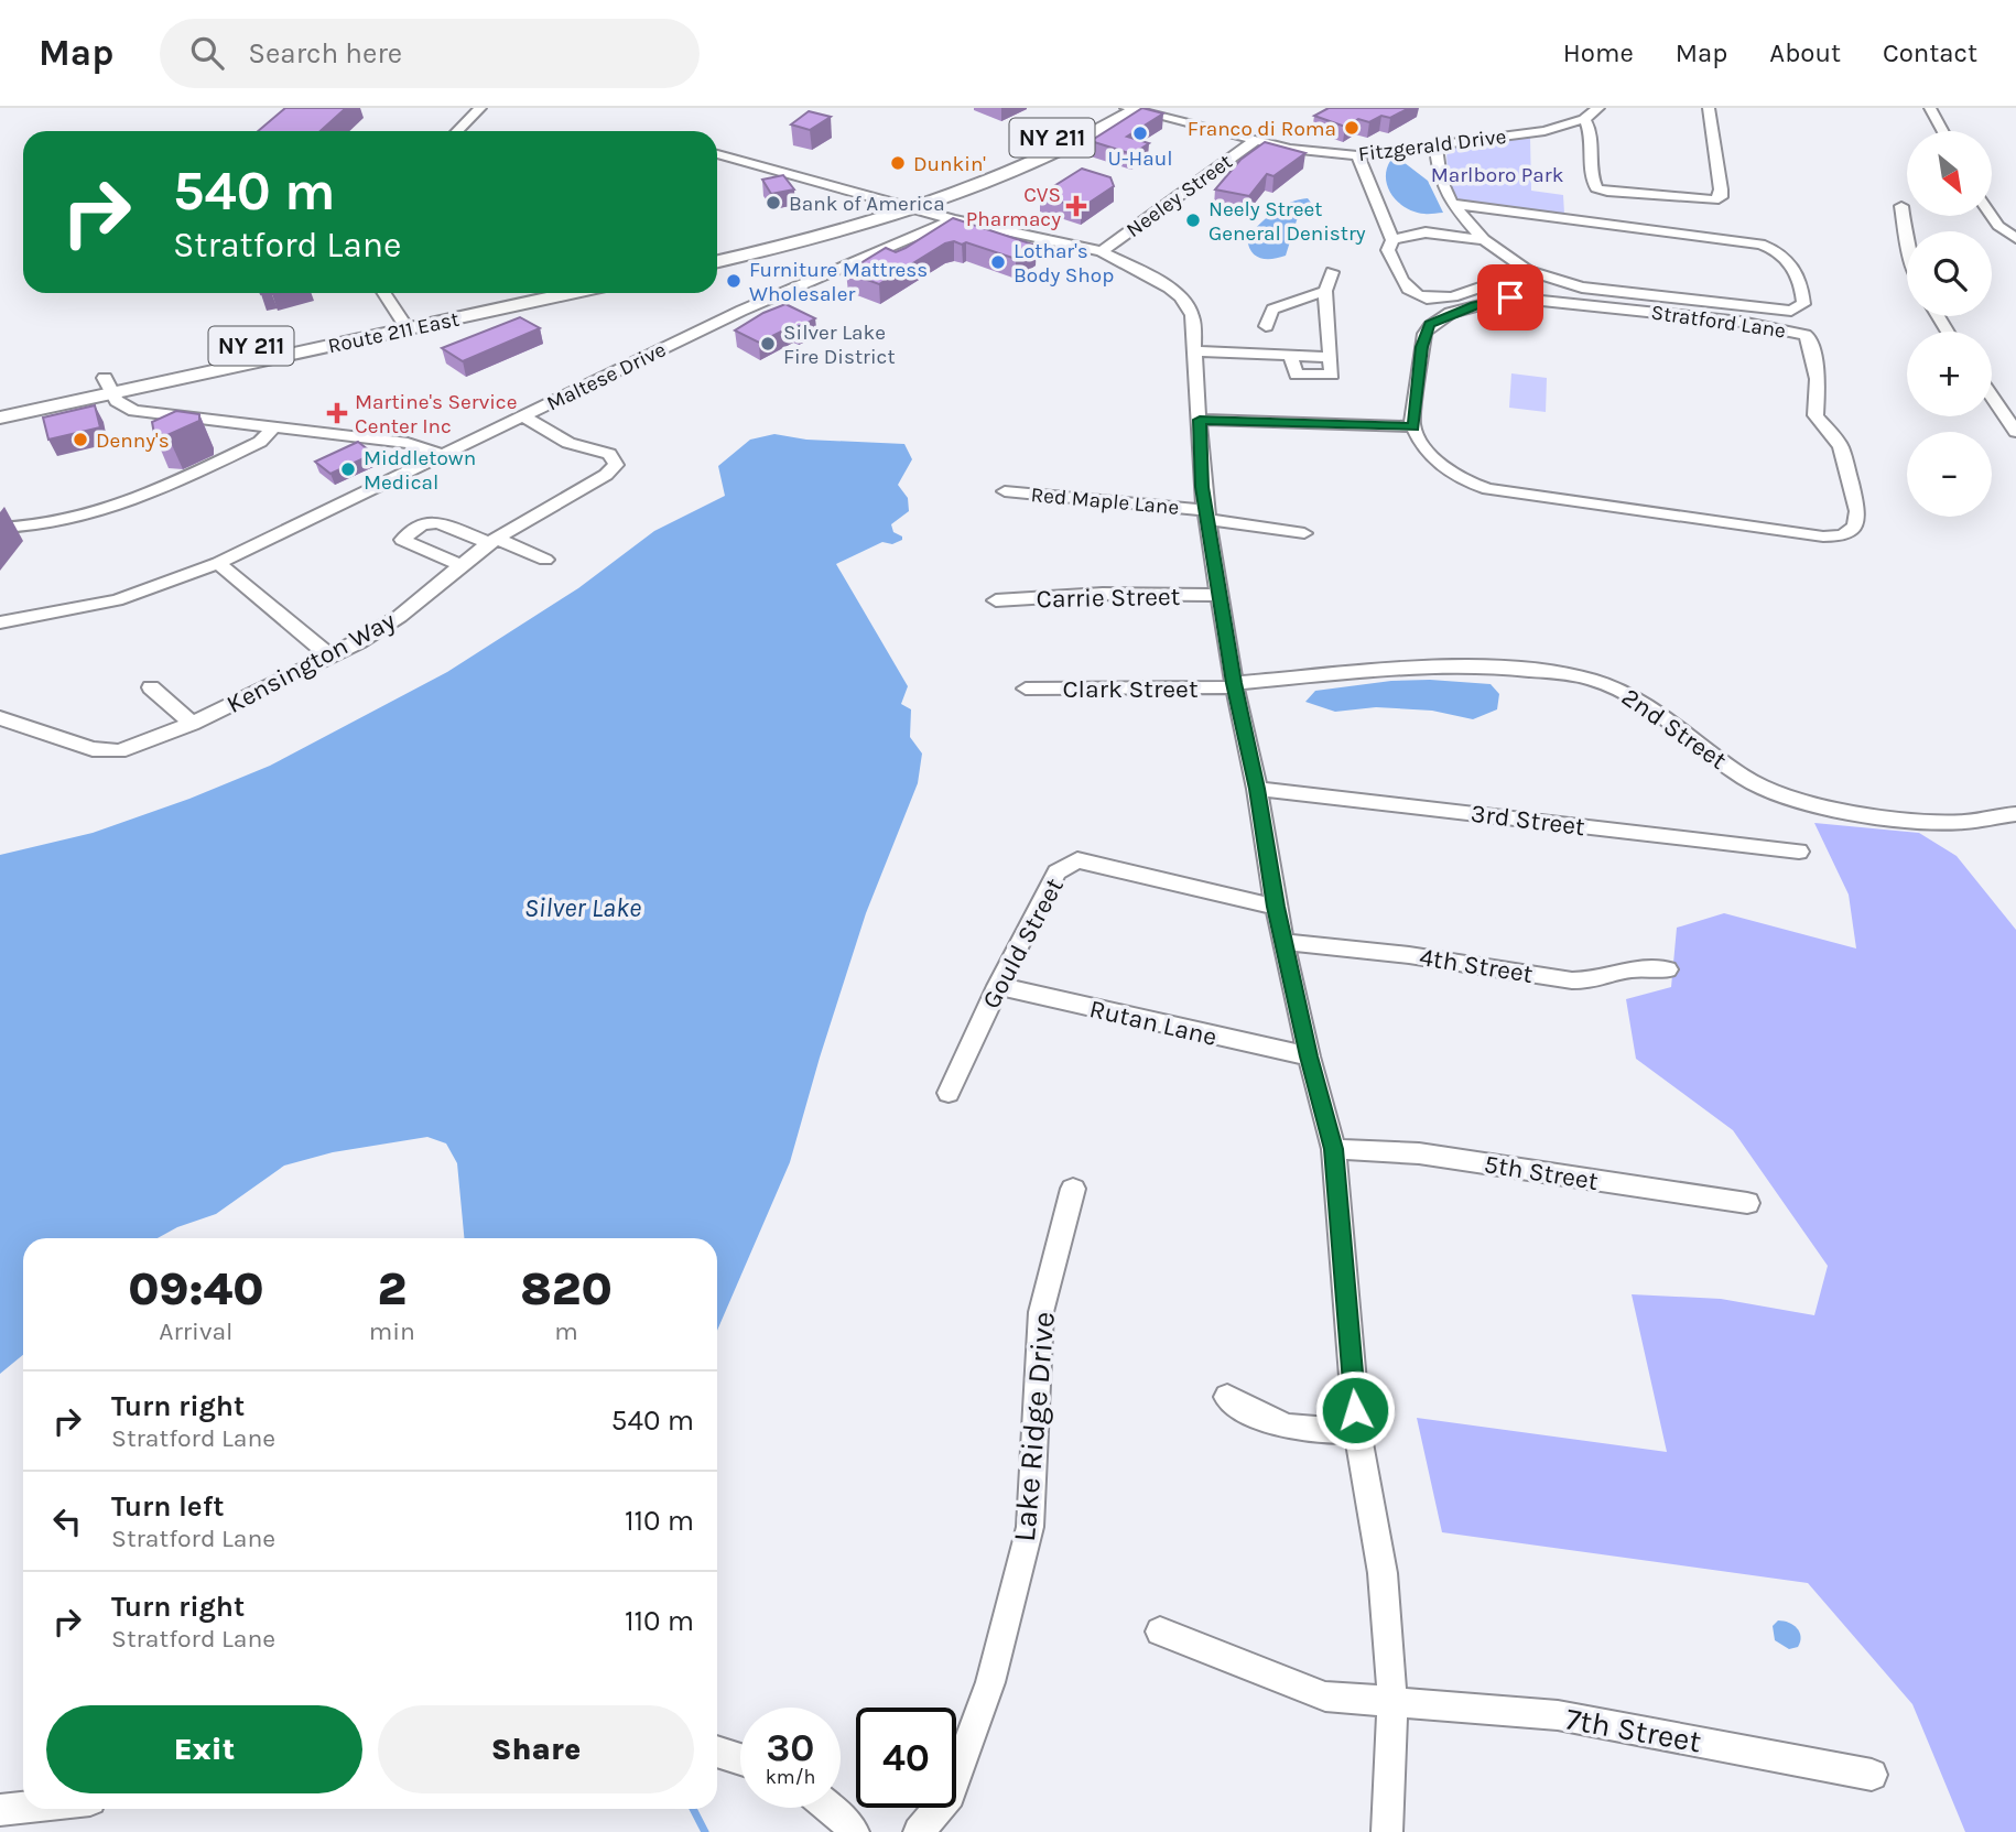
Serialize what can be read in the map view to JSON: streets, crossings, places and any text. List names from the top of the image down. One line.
{"streets":{"main road":["NY 211","Route 211 East"],"street":["Fitzgerald Drive","Neeley Street","Stratford Lane","Maltese Drive","Red Maple Lane","Carrie Street","Kensington Way","Clark Street","2nd Street","3rd Street","Gould Street","4th Street","Rutan Lane","5th Street","Lake Ridge Drive","7th Street"]},"crossings":[["NY 211","Fitzgerald Drive"],["Fitzgerald Drive","Neeley Street"],["Maltese Drive","Kensington Way"],["Clark Street","2nd Street"],["Gould Street","Rutan Lane"]],"water":["Silver Lake"],"parks":["Marlboro Park"],"places":{"other":["Franco di Roma","U-Haul","Dunkin'","Bank of America","Neely Street General Denistry","Lothar's Body Shop","Furniture Mattress Wholesaler","Silver Lake Fire District","Denny's","Middletown Medical"],"health":["CVS Pharmacy","Martine's Service Center Inc"]},"north":"bottom right","page":{"header":"Map","search":"Search here","nav":["Home","Map","About","Contact"],"map_buttons":["+","−"],"turn":["540 m","Stratford Lane"],"eta":["09:40","Arrival","2","min","820","m"],"list":[{"name":"Turn right","note":"Stratford Lane","value":"540 m"},{"name":"Turn left","note":"Stratford Lane","value":"110 m"},{"name":"Turn right","note":"Stratford Lane","value":"110 m"}],"buttons":["Exit","Share"],"speed":"30 km/h","limit":"40"}}
